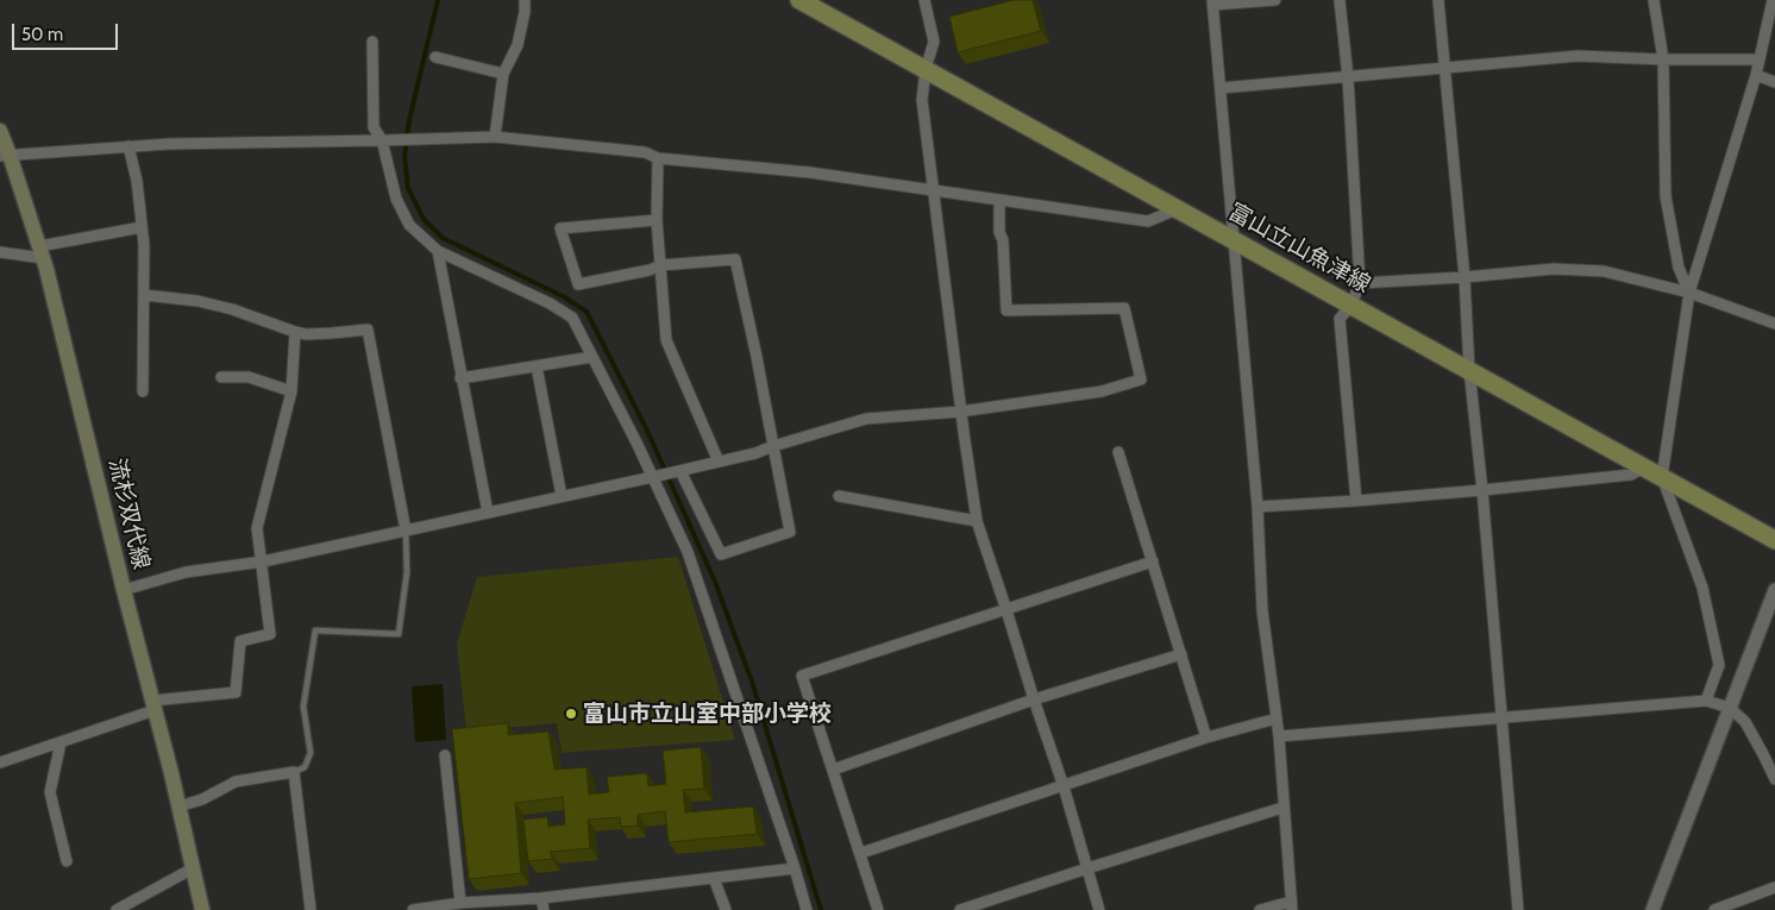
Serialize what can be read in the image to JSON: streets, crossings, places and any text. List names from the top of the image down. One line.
{"streets":{"main road":["富山立山魚津線","流杉双代線"]},"places":["富山市立山室中部小学校"],"scale_bar":"50 m"}
